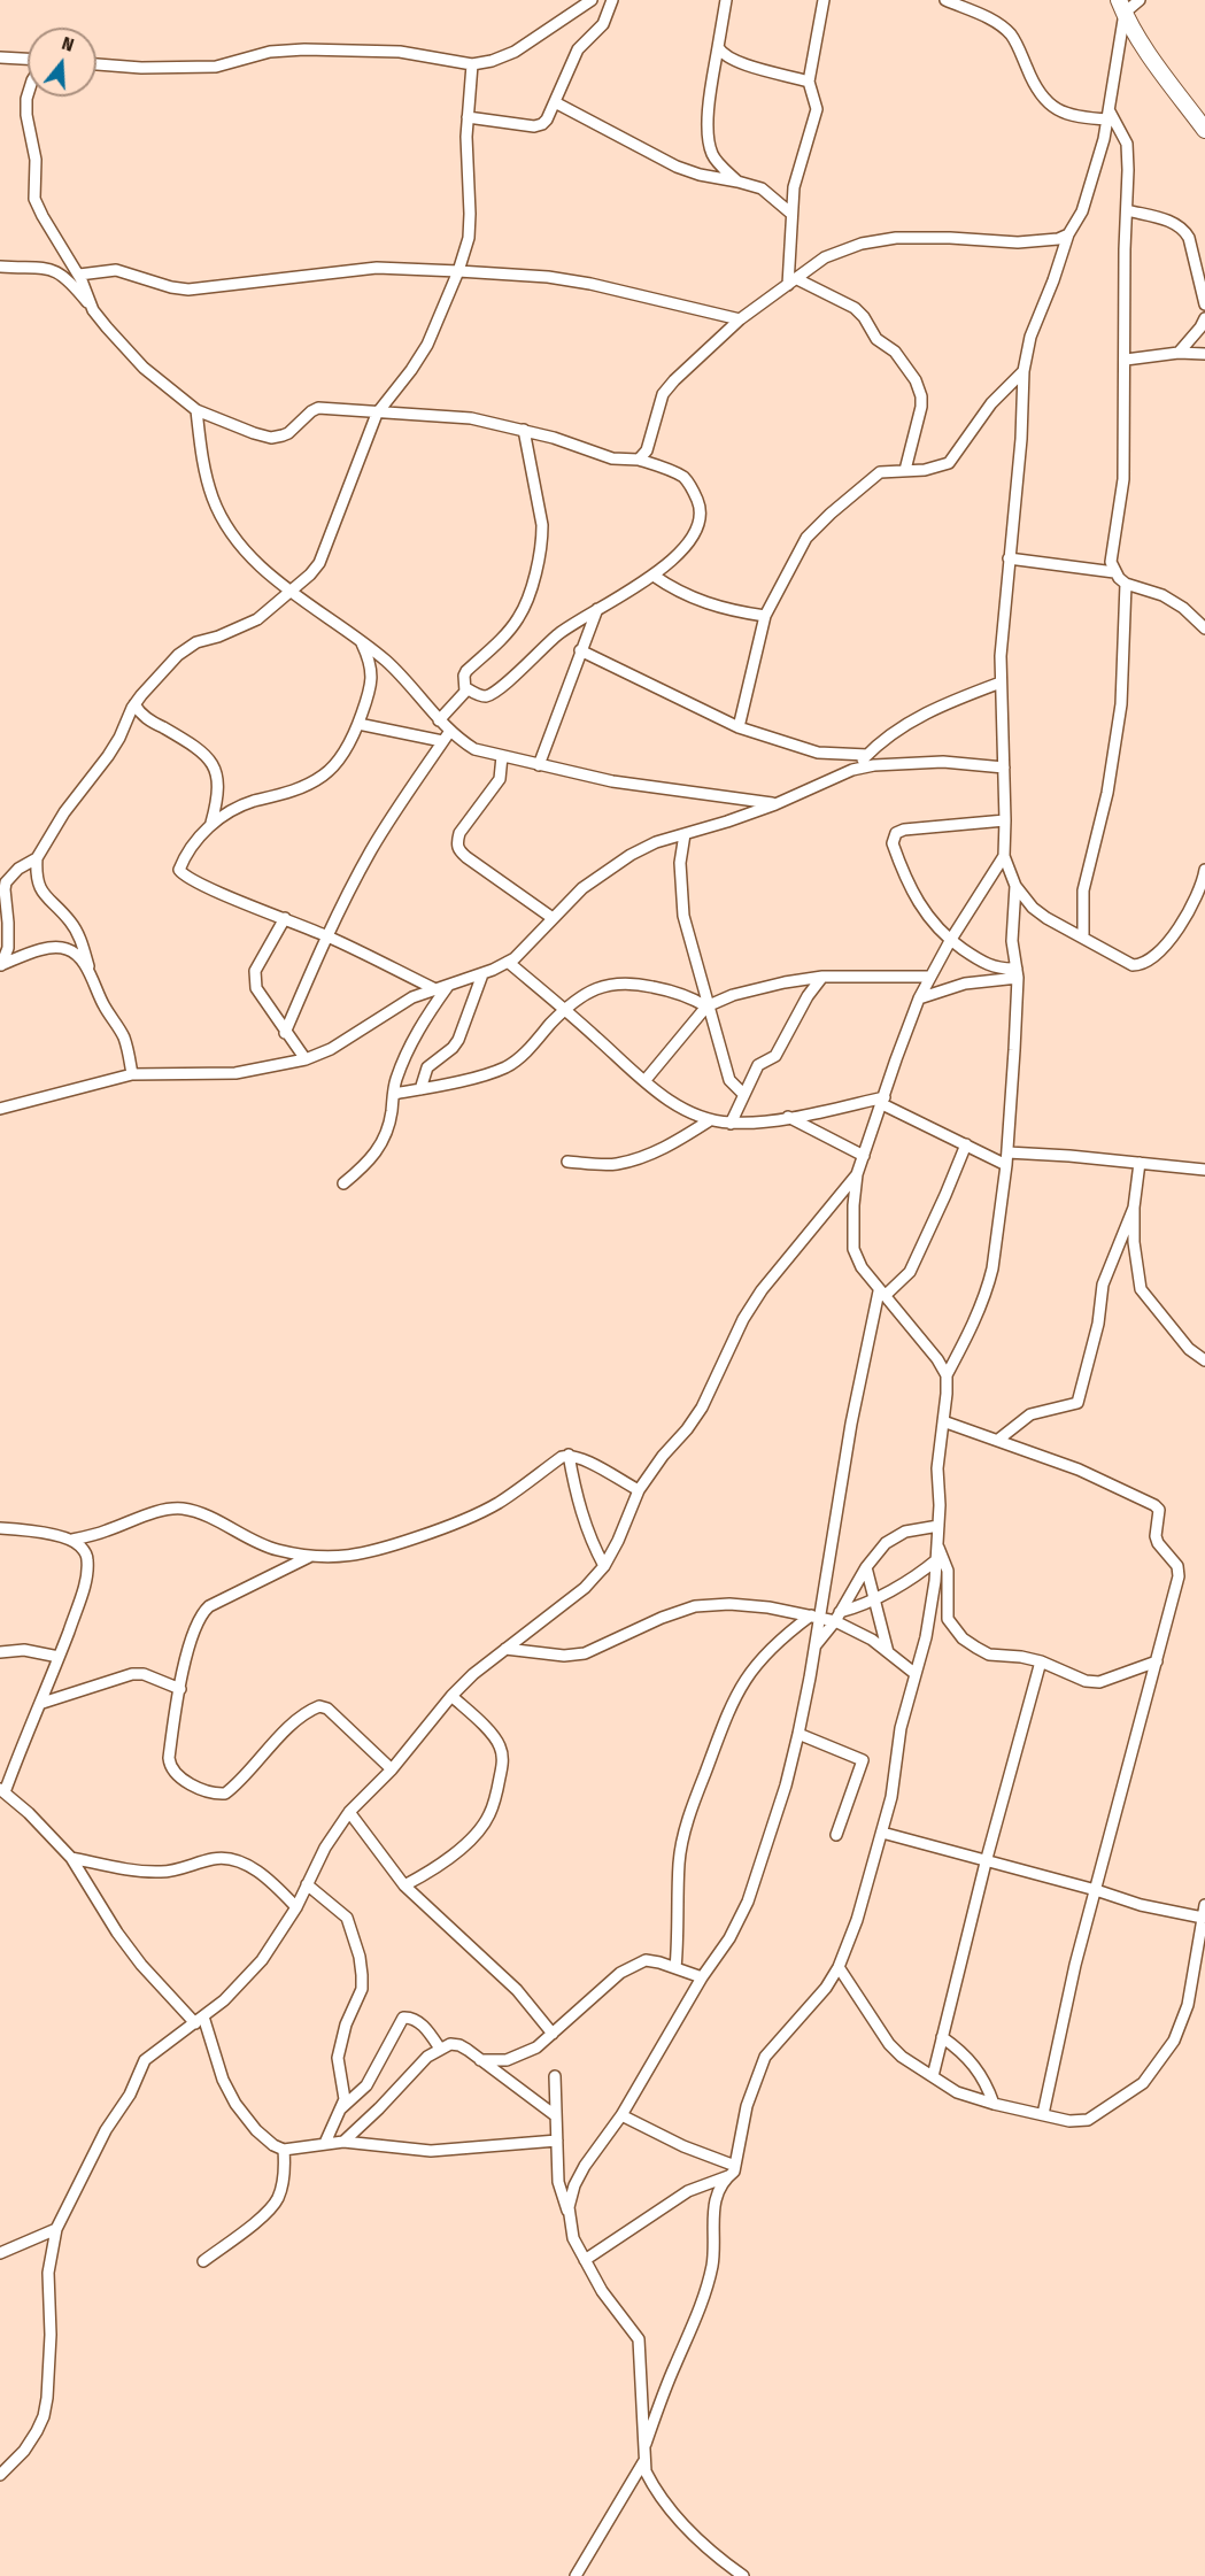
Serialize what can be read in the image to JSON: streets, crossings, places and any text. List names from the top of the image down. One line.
{"north":"top"}
